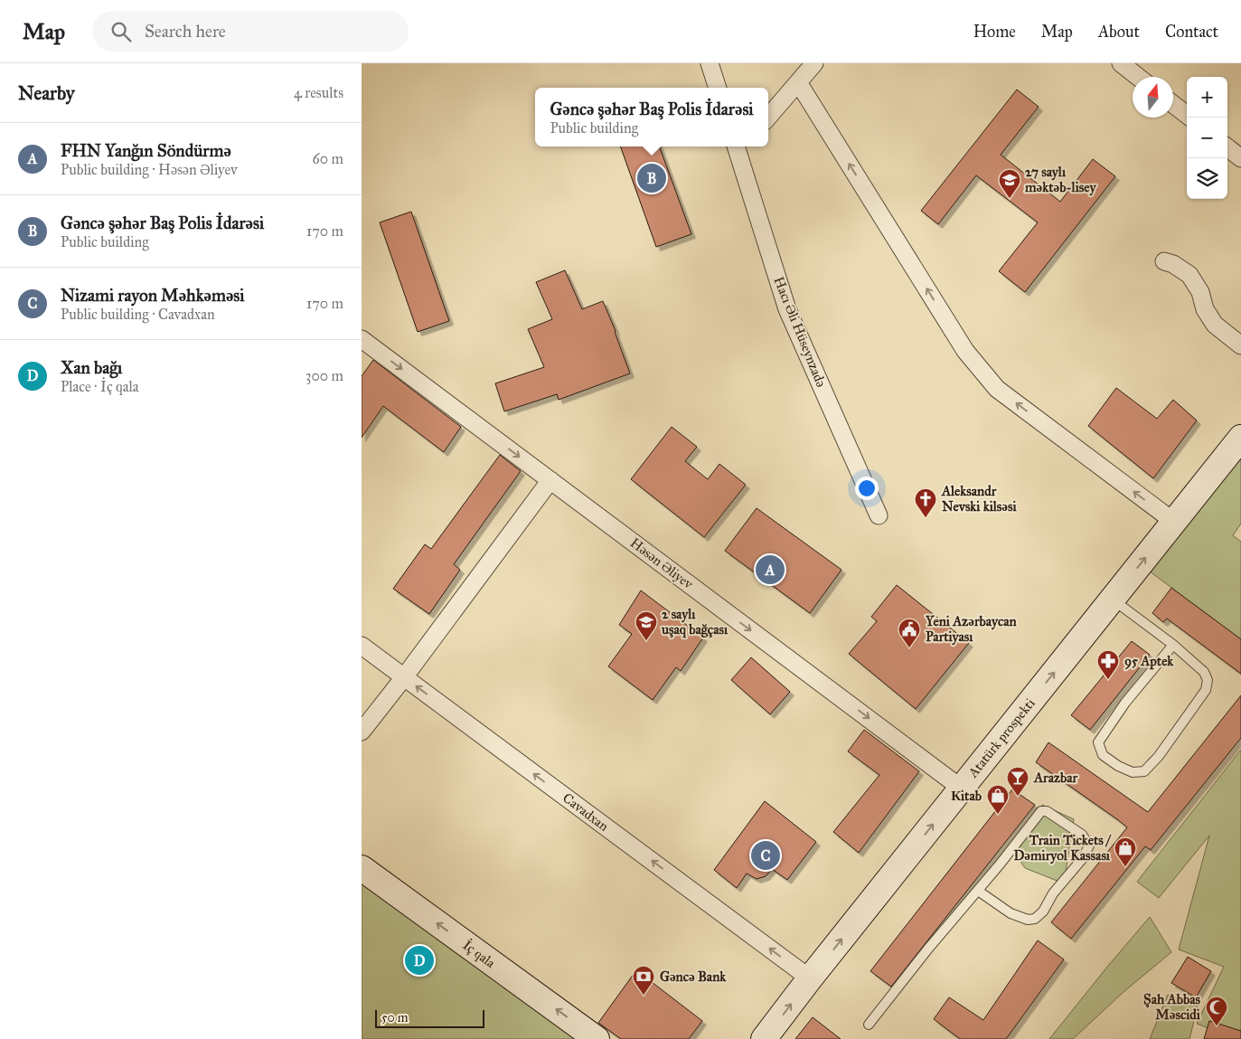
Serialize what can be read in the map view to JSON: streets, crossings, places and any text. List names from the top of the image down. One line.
{"streets":{"main road":["Atatürk prospekti","İç qala"],"street":["Hacı Əli Hüseynzadə","Həsən Əliyev","Cavadxan"]},"crossings":[["Həsən Əliyev","Atatürk prospekti"],["Atatürk prospekti","Cavadxan"]],"one_way":["Həsən Əliyev","Atatürk prospekti","Cavadxan","İç qala"],"places":{"school or university":["27 saylı məktəb-lisey","2 saylı uşaq bağçası"],"church":["Aleksandr Nevski kilsəsi"],"public building":["Yeni Azərbaycan Partiyası"],"pharmacy":["95 Aptek"],"bar":["Arazbar"],"shop":["Кitab","Train Tickets / Dəmiryol Kassası"],"bank":["Gəncə Bank"],"mosque":["Şah Abbas Məscidi"]},"scale_bar":"50 m","north":"top","page":{"header":"Map","search":"Search here","nav":["Home","Map","About","Contact"],"heading":["Nearby","4 results"],"map_buttons":["+","−"],"popup":["Gəncə şəhər Baş Polis İdarəsi","Public building"],"list":[{"mark":"A","name":"FHN Yanğın Söndürmə","note":"Public building · Həsən Əliyev","value":"60 m"},{"mark":"B","name":"Gəncə şəhər Baş Polis İdarəsi","note":"Public building","value":"170 m"},{"mark":"C","name":"Nizami rayon Məhkəməsi","note":"Public building · Cavadxan","value":"170 m"},{"mark":"D","name":"Xan bağı","note":"Place · İç qala","value":"300 m"}],"pins":["B","A","C","D"],"scale":"50 m"}}
